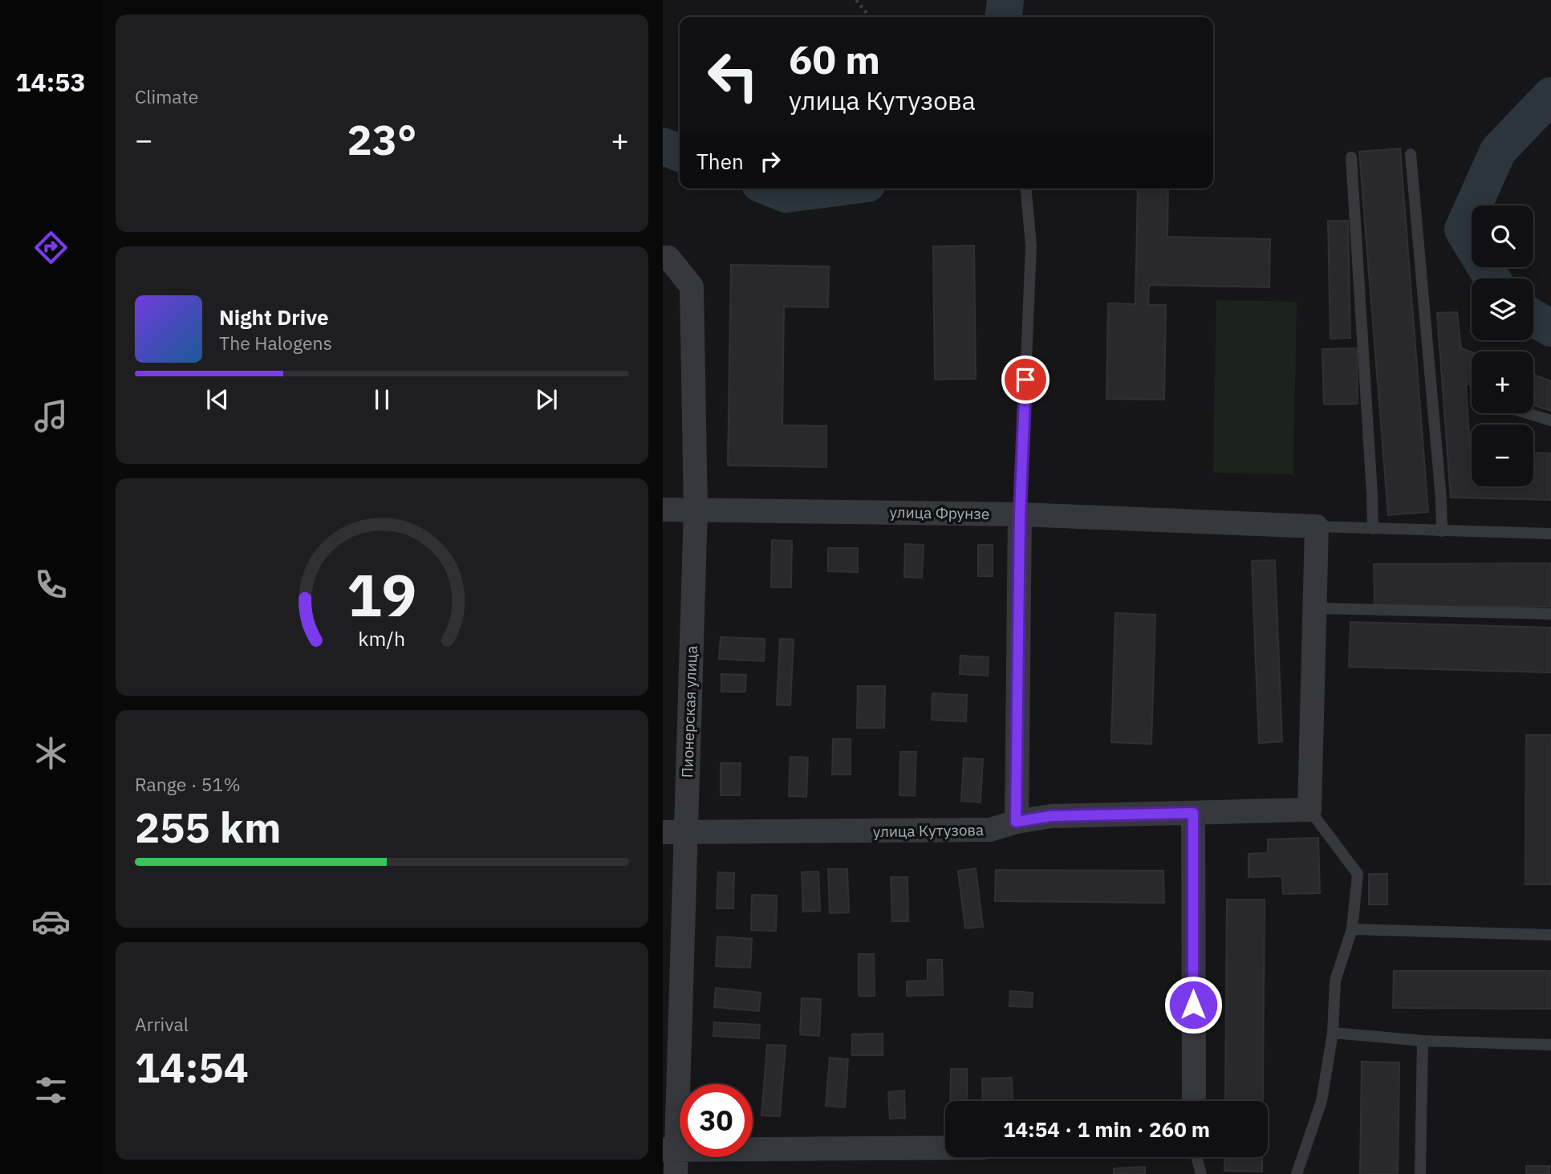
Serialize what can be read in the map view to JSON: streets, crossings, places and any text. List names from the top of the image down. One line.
{"streets":{"street":["улица Фрунзе","Пионерская улица","улица Кутузова"]},"crossings":[["улица Фрунзе","Пионерская улица"],["Пионерская улица","улица Кутузова"]],"page":{"tabs":"14:53","tile":["Climate",["Range · 51%","255 km"],["Arrival","14:54"]],"turn":["60 m","улица Кутузова"],"heat":["−","23°","+"],"then":"Then","map_buttons":["+","−"],"song":["Night Drive","The Halogens"],"limit":"30","trip":"14:54 · 1 min · 260 m","gauge":["19","km/h"]}}
